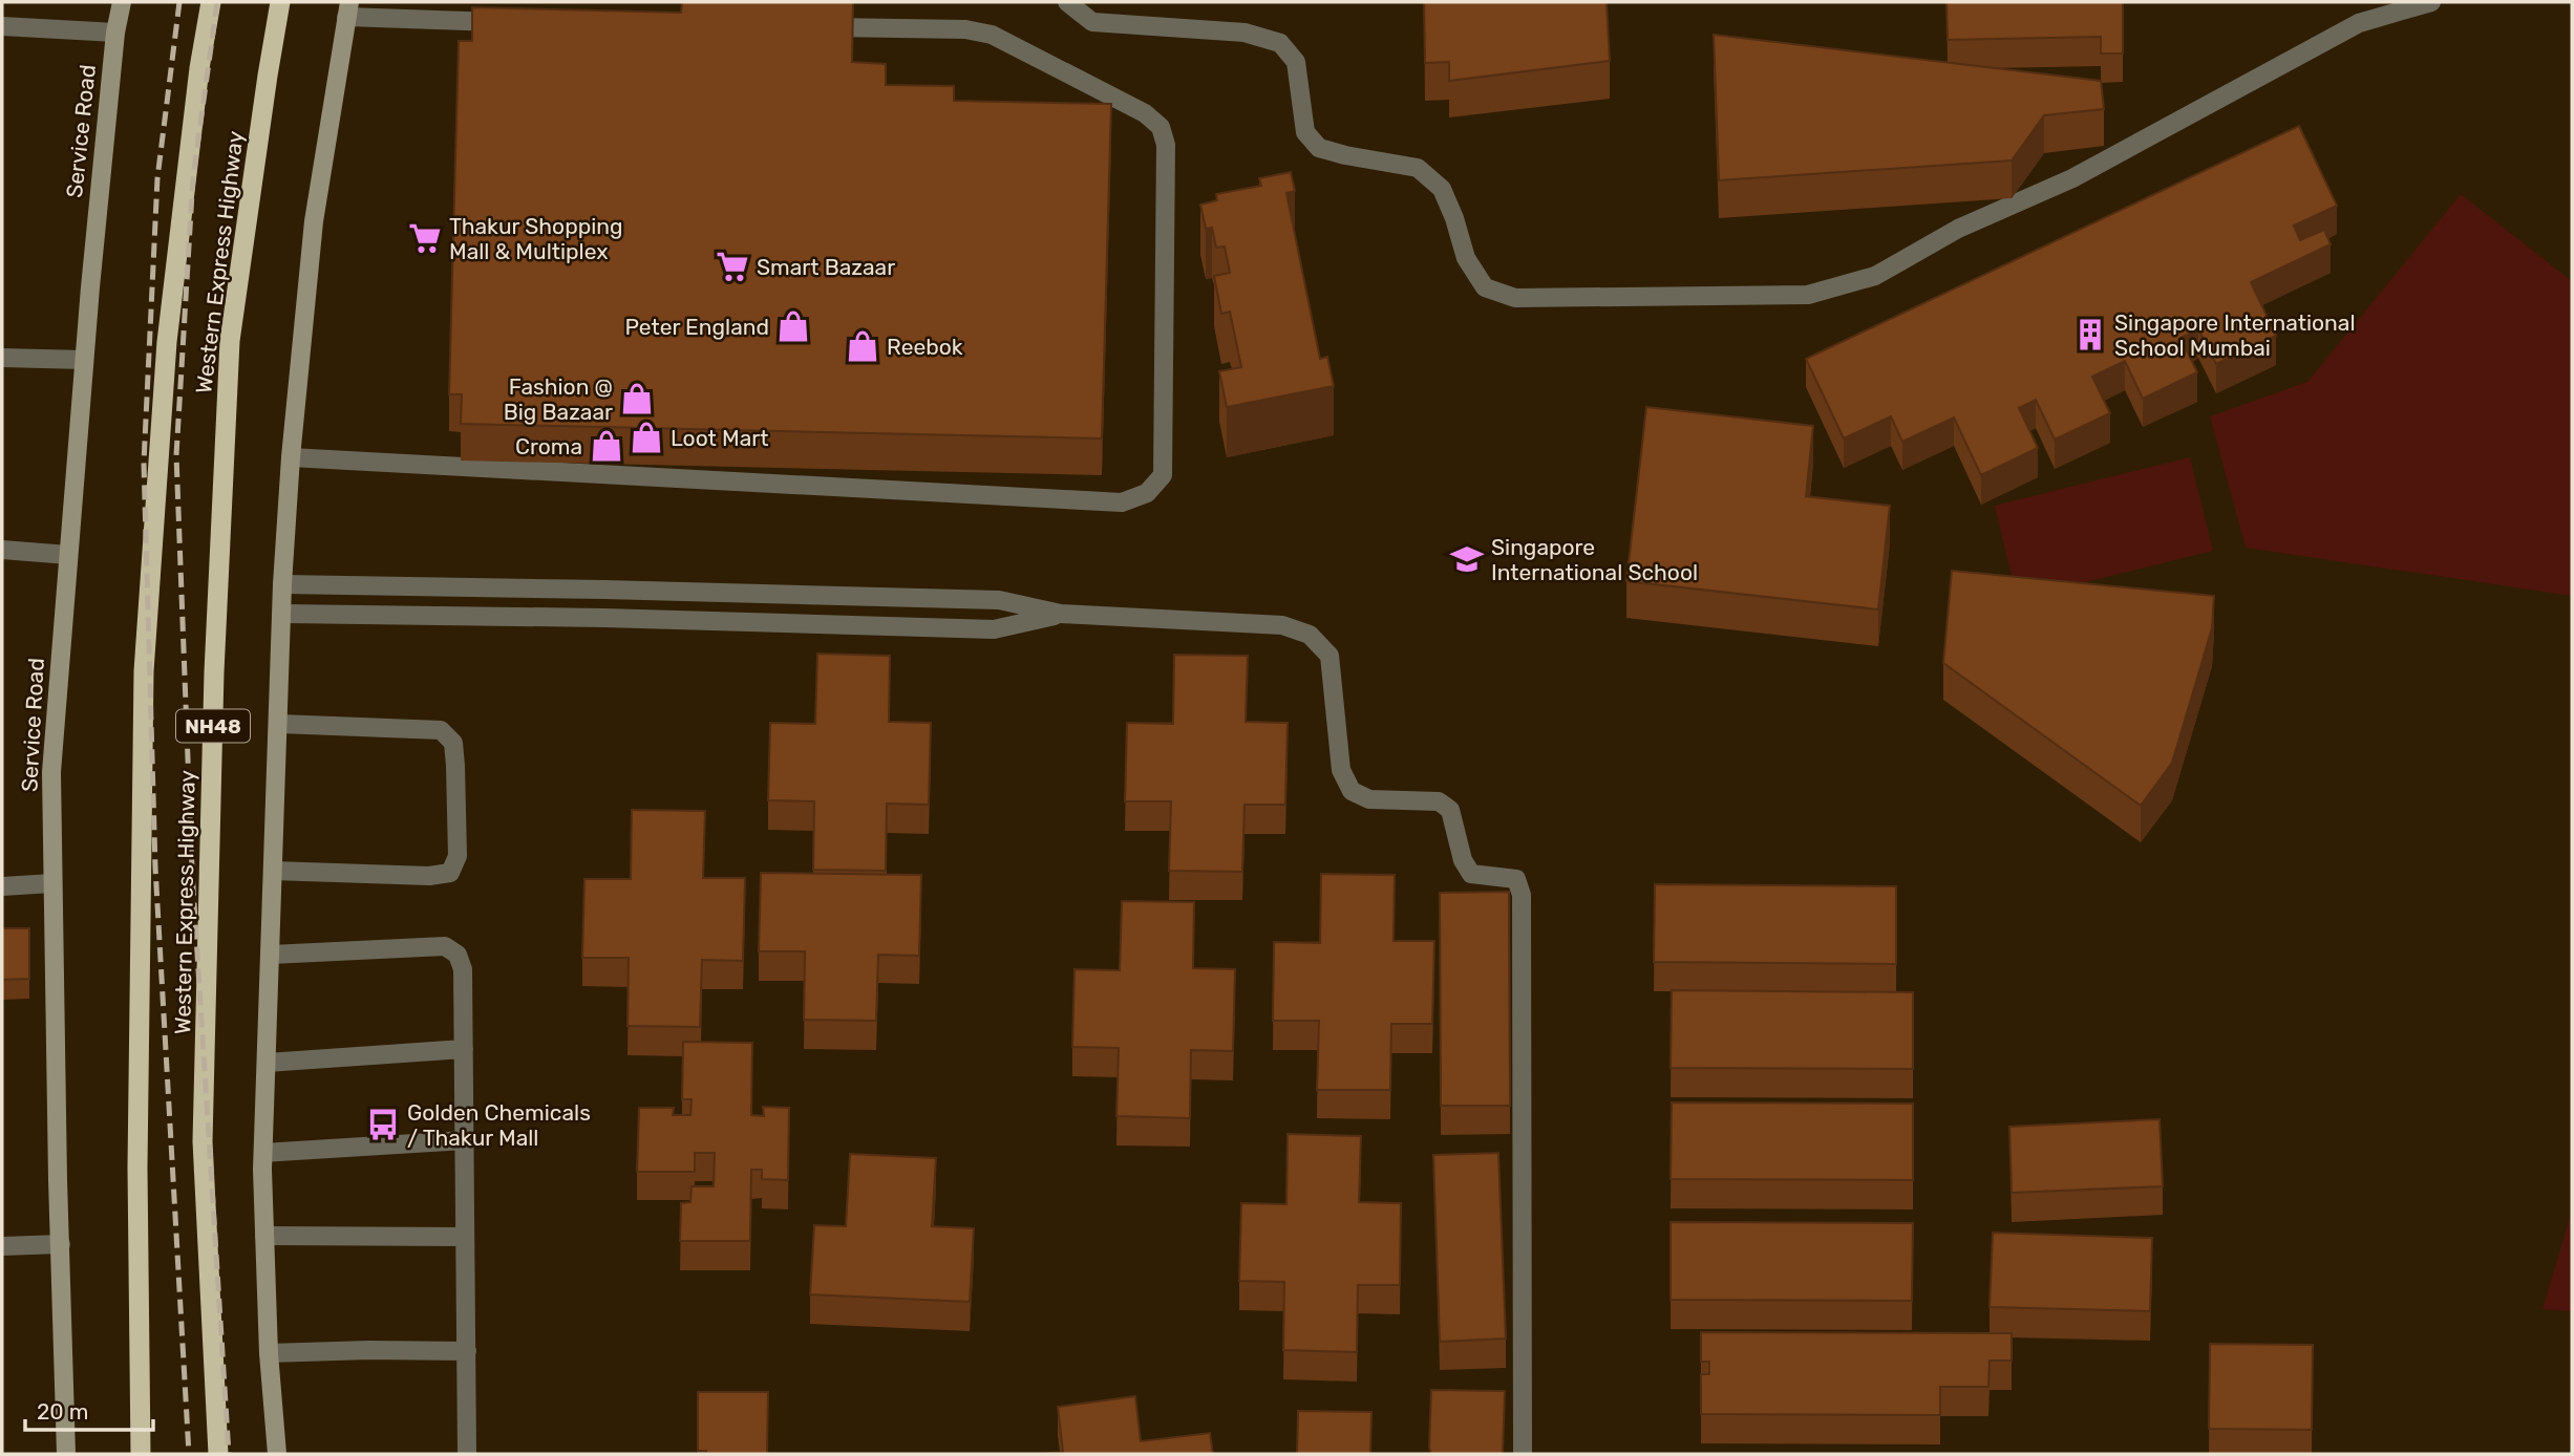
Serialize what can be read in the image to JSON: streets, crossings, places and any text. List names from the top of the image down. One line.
{"streets":{"highway":["Western Express Highway","NH48"],"main road":["Service Road"]},"places":{"supermarket":["Thakur Shopping Mall & Multiplex","Smart Bazaar"],"shop":["Peter England","Reebok","Fashion @ Big Bazaar","Loot Mart","Croma"],"building":["Singapore International School Mumbai"],"school or university":["Singapore International School"],"bus stop":["Golden Chemicals / Thakur Mall"]},"scale_bar":"20 m"}
